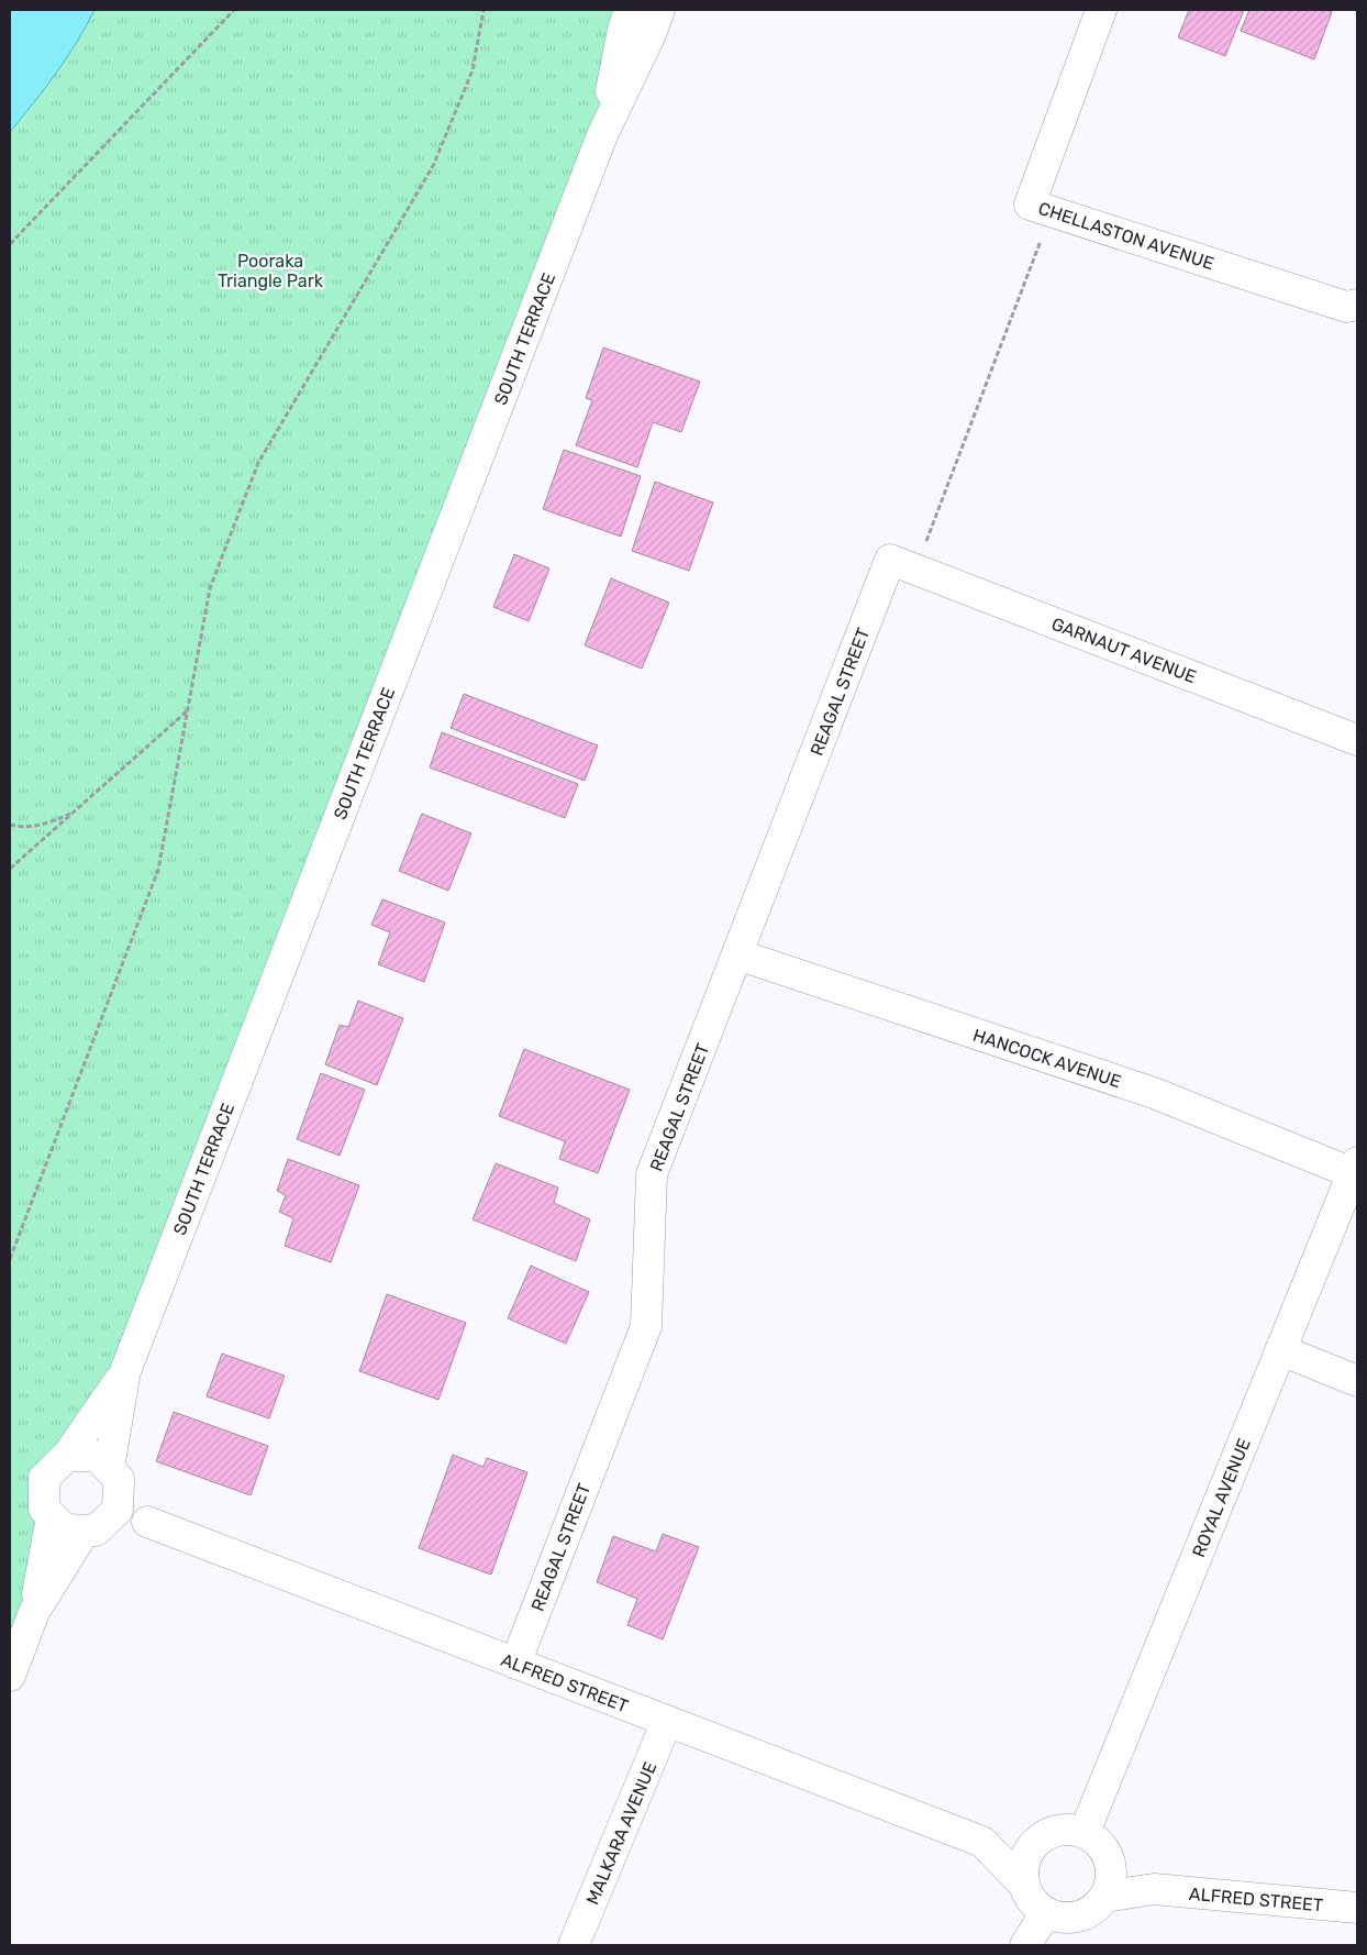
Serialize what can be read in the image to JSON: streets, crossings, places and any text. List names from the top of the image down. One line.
{"streets":{"street":["CHELLASTON AVENUE","SOUTH TERRACE","GARNAUT AVENUE","REAGAL STREET","HANCOCK AVENUE","ROYAL AVENUE","ALFRED STREET","MALKARA AVENUE"]},"crossings":[["SOUTH TERRACE","ALFRED STREET"],["GARNAUT AVENUE","REAGAL STREET"],["REAGAL STREET","HANCOCK AVENUE"],["REAGAL STREET","ALFRED STREET"],["HANCOCK AVENUE","ROYAL AVENUE"],["ROYAL AVENUE","ALFRED STREET"],["ALFRED STREET","MALKARA AVENUE"]],"parks":["Pooraka Triangle Park"]}
